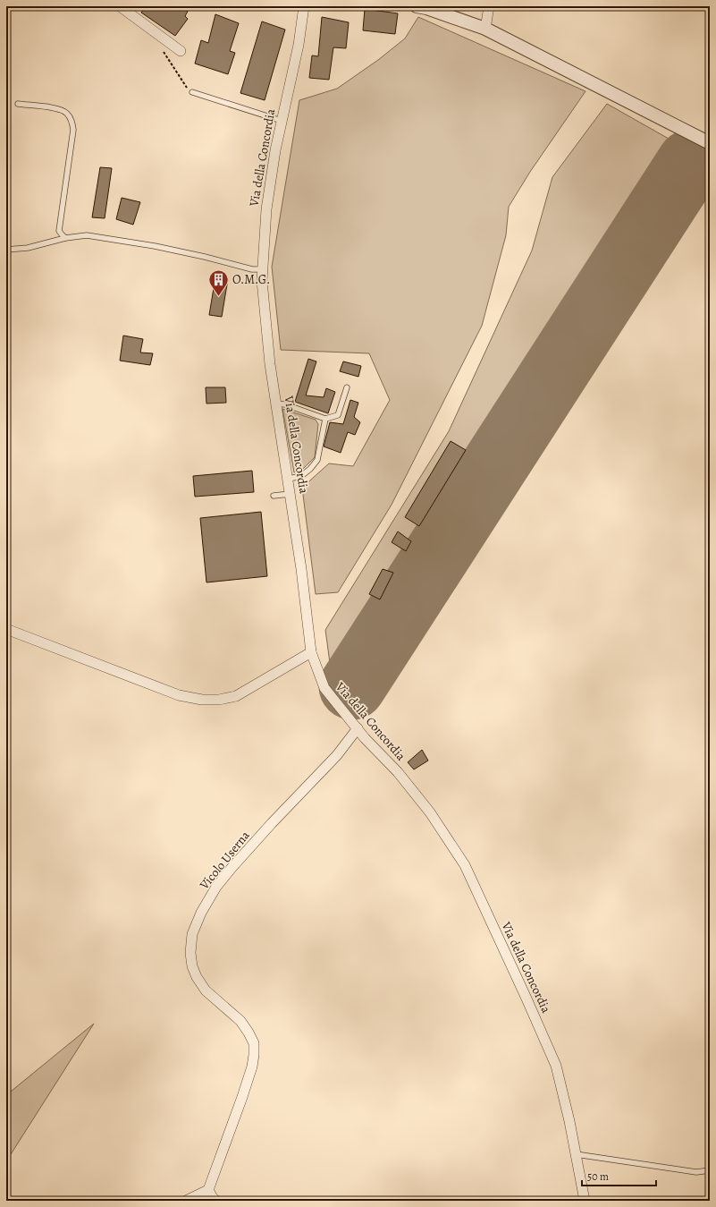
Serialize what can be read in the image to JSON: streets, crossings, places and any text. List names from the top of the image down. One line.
{"streets":{"street":["Via della Concordia","Vicolo Userna"]},"crossings":[["Via della Concordia","Vicolo Userna"]],"places":{"building":["O.M.G."]},"scale_bar":"50 m"}
